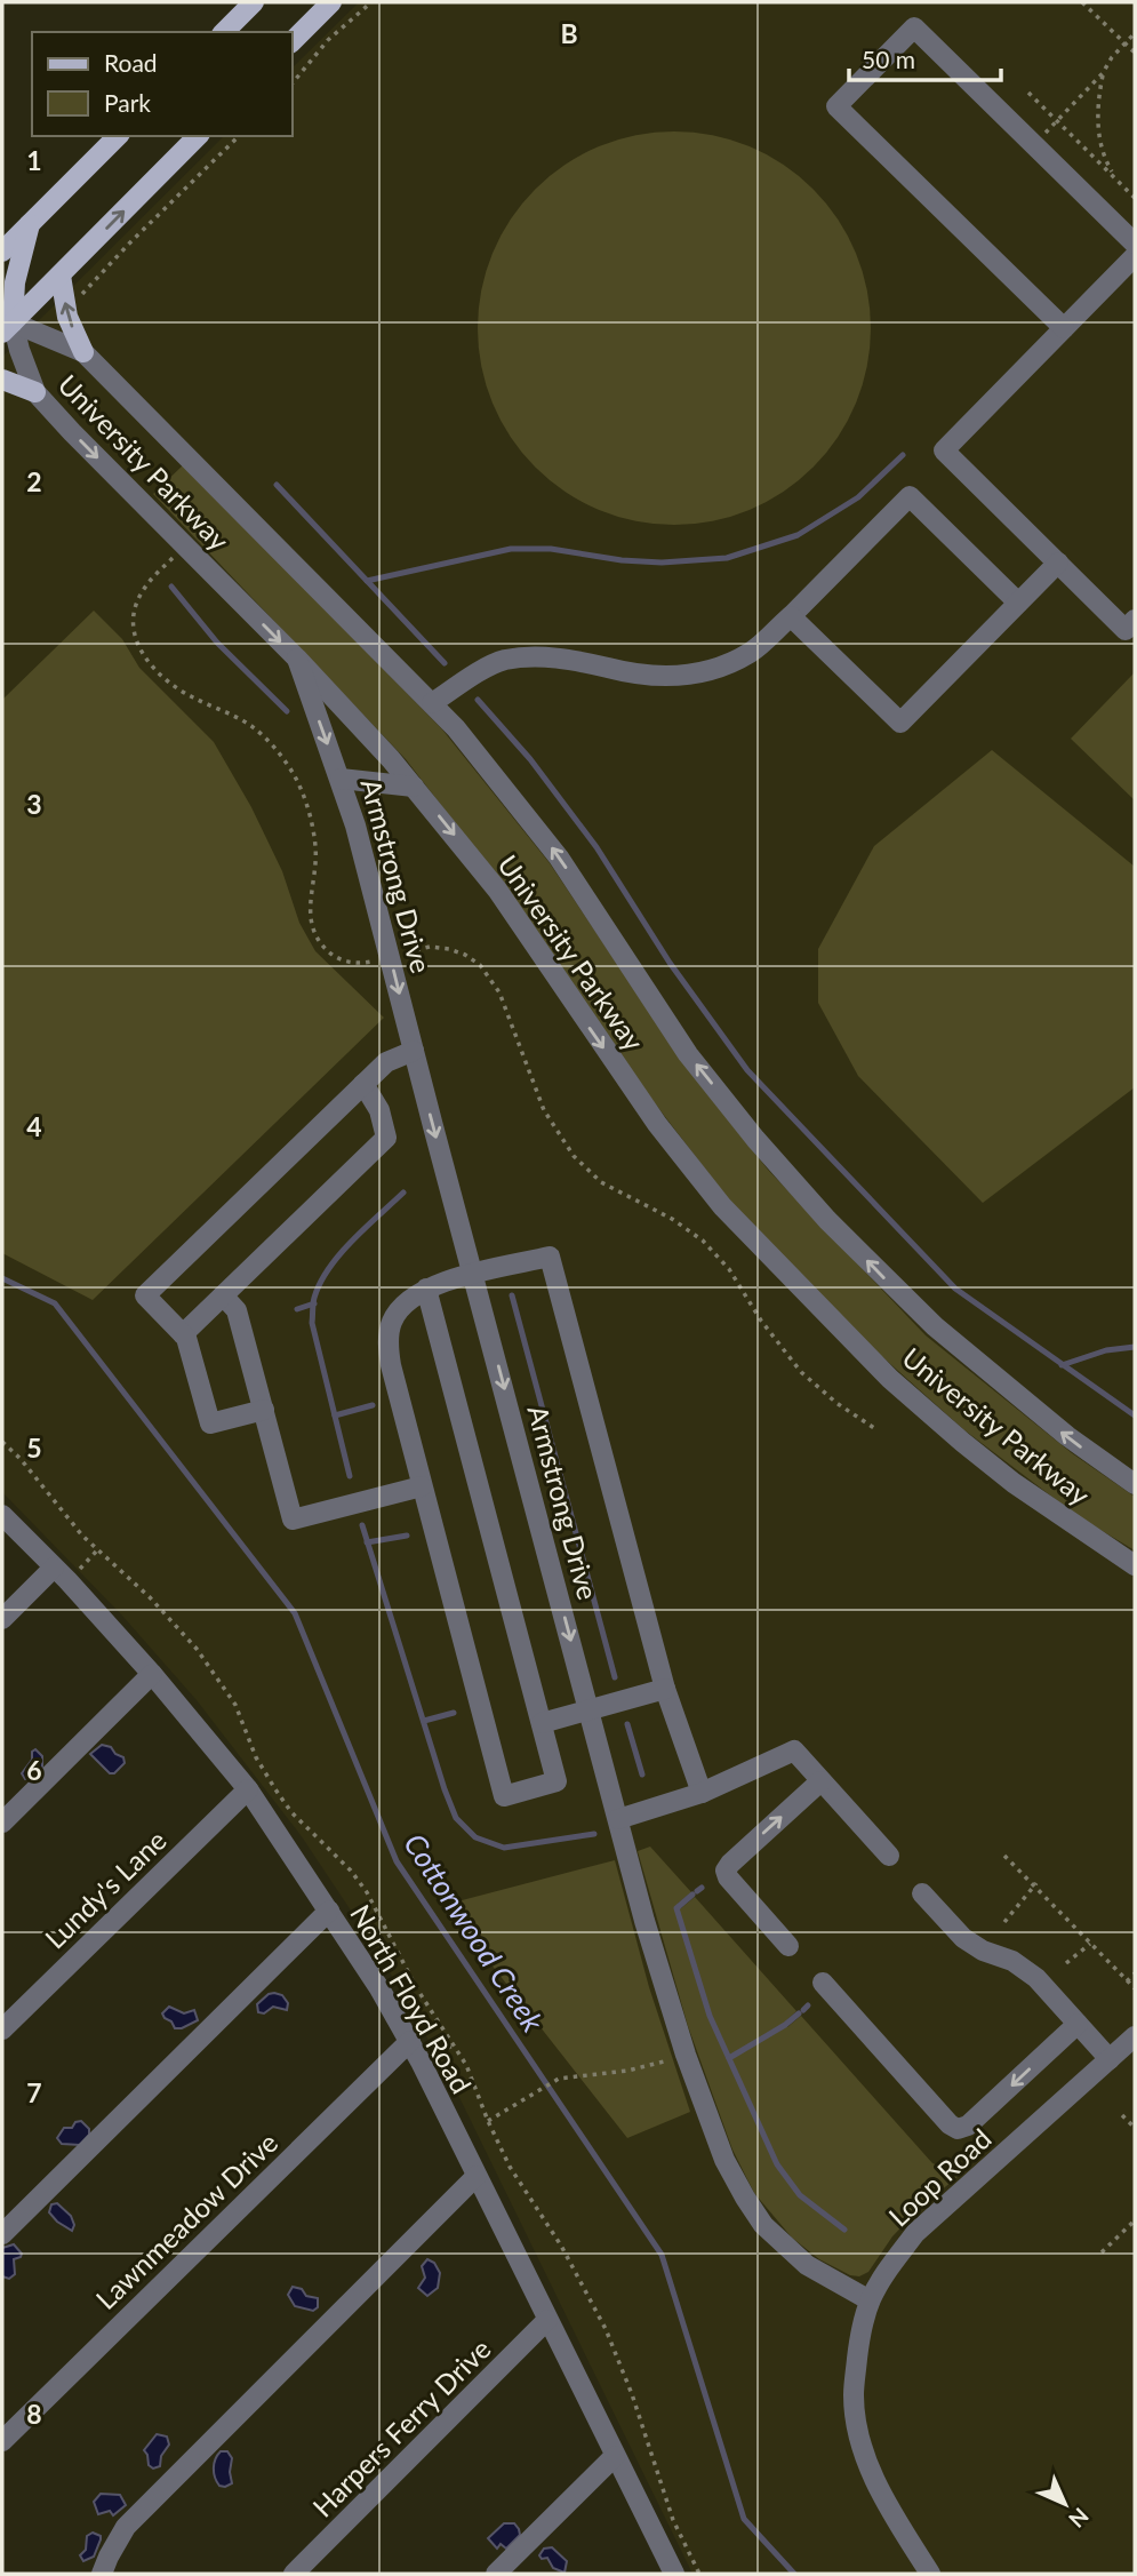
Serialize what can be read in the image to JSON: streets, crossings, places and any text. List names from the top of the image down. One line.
{"streets":{"street":["University Parkway","Armstrong Drive","Lundy's Lane","North Floyd Road","Loop Road","Lawnmeadow Drive","Harpers Ferry Drive"]},"crossings":[["University Parkway","Armstrong Drive"],["Armstrong Drive","Loop Road"],["Lundy's Lane","North Floyd Road"],["North Floyd Road","Lawnmeadow Drive"],["North Floyd Road","Harpers Ferry Drive"]],"water":["Cottonwood Creek"],"legend":["Road","Park"],"scale_bar":"50 m","north":"bottom right","grid":{"columns":["B"],"rows":["1","2","3","4","5","6","7","8"]}}
